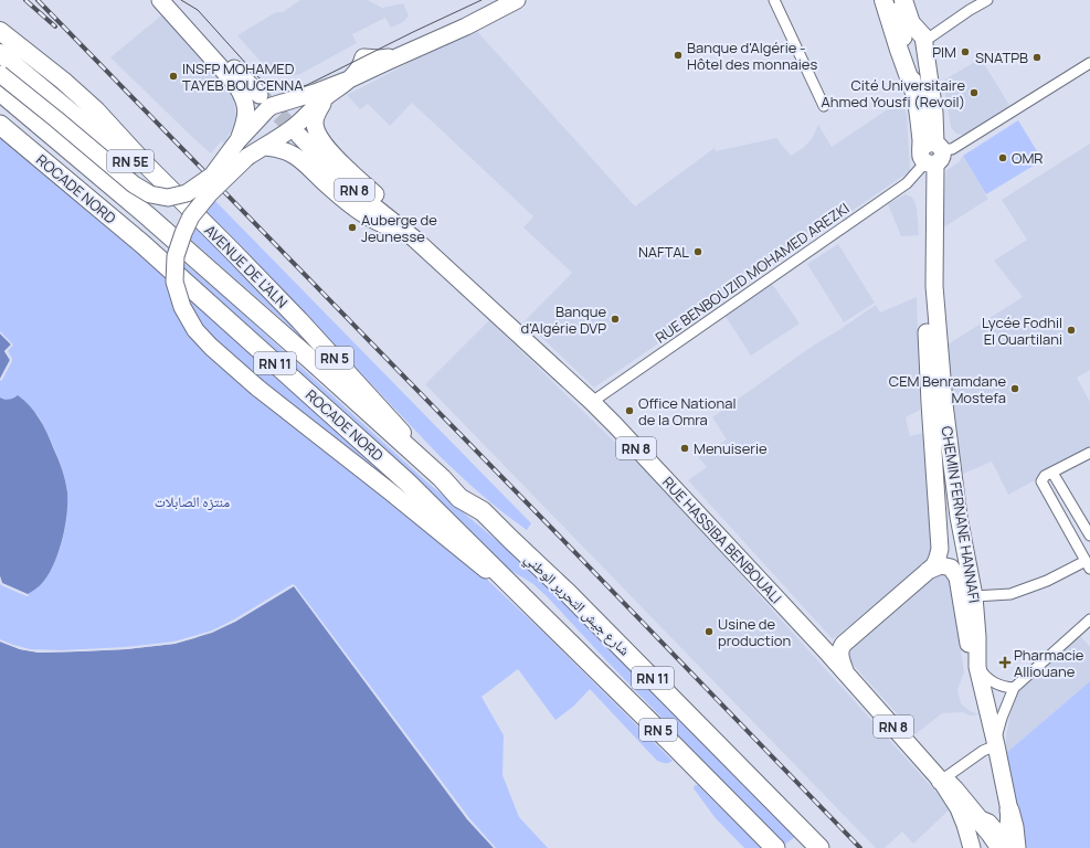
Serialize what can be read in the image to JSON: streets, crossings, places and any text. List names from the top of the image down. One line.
{"streets":{"highway":["RN 5E","ROCADE NORD","AVENUE DE L'ALN","RN 5","RN 11","شارع جيش التحرير الوطني"],"main road":["RN 8","CHEMIN FERNANE HANNAFI","RUE HASSIBA BENBOUALI"],"street":["RUE BENBOUZID MOHAMED AREZKI"]},"crossings":[["RN 5E","AVENUE DE L'ALN"],["ROCADE NORD","AVENUE DE L'ALN"],["ROCADE NORD","RN 5"],["ROCADE NORD","شارع جيش التحرير الوطني"],["RN 8","RUE HASSIBA BENBOUALI"],["AVENUE DE L'ALN","شارع جيش التحرير الوطني"],["RUE BENBOUZID MOHAMED AREZKI","CHEMIN FERNANE HANNAFI"],["RUE BENBOUZID MOHAMED AREZKI","RUE HASSIBA BENBOUALI"],["CHEMIN FERNANE HANNAFI","RUE HASSIBA BENBOUALI"]],"parks":["منتزه الصابلات"],"places":{"other":["PIM","Banque d'Algérie - Hôtel des monnaies","SNATPB","INSFP MOHAMED TAYEB BOUCENNA","Cité Universitaire Ahmed Yousfi (Revoil)","OMR","Auberge de Jeunesse","NAFTAL","Banque d'Algérie DVP","Lycée Fodhil El Ouartilani","CEM Benramdane Mostefa","Office National de la Omra","Menuiserie","Usine de production"],"health":["Pharmacie Alliouane"]}}
